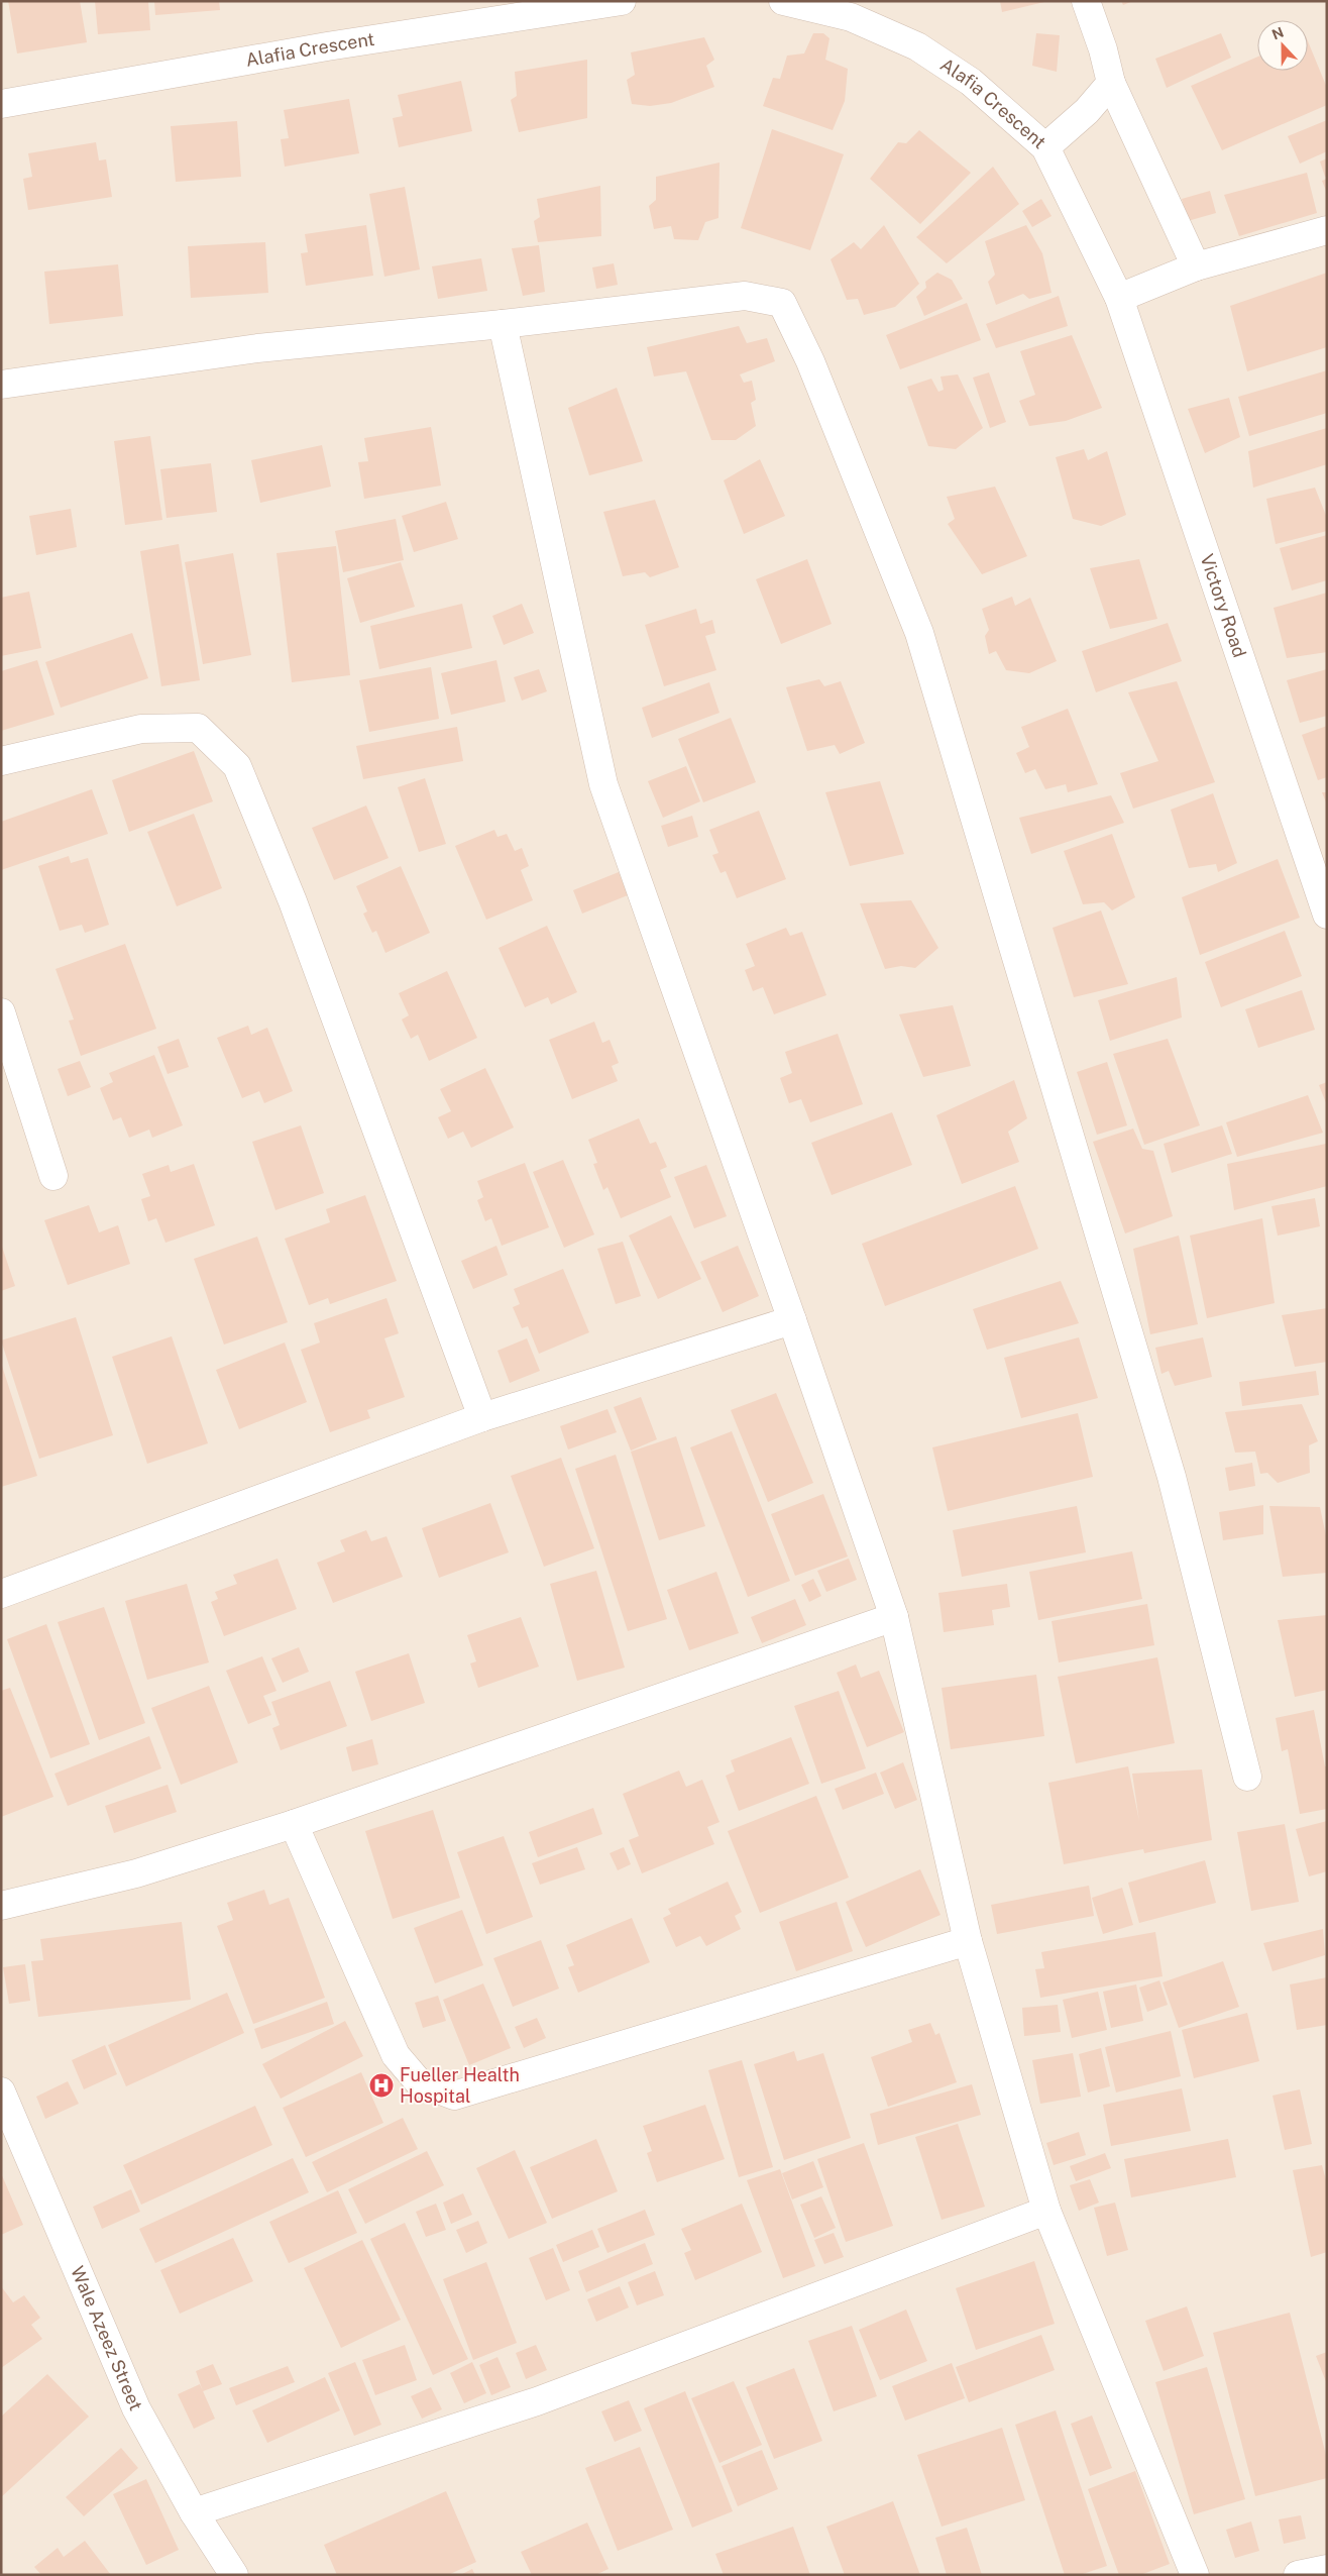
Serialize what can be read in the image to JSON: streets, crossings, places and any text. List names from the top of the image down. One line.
{"streets":{"street":["Alafia Crescent","Victory Road","Wale Azeez Street"]},"crossings":[["Alafia Crescent","Victory Road"]],"places":{"hospital":["Fueller Health Hospital"]},"north":"top"}
